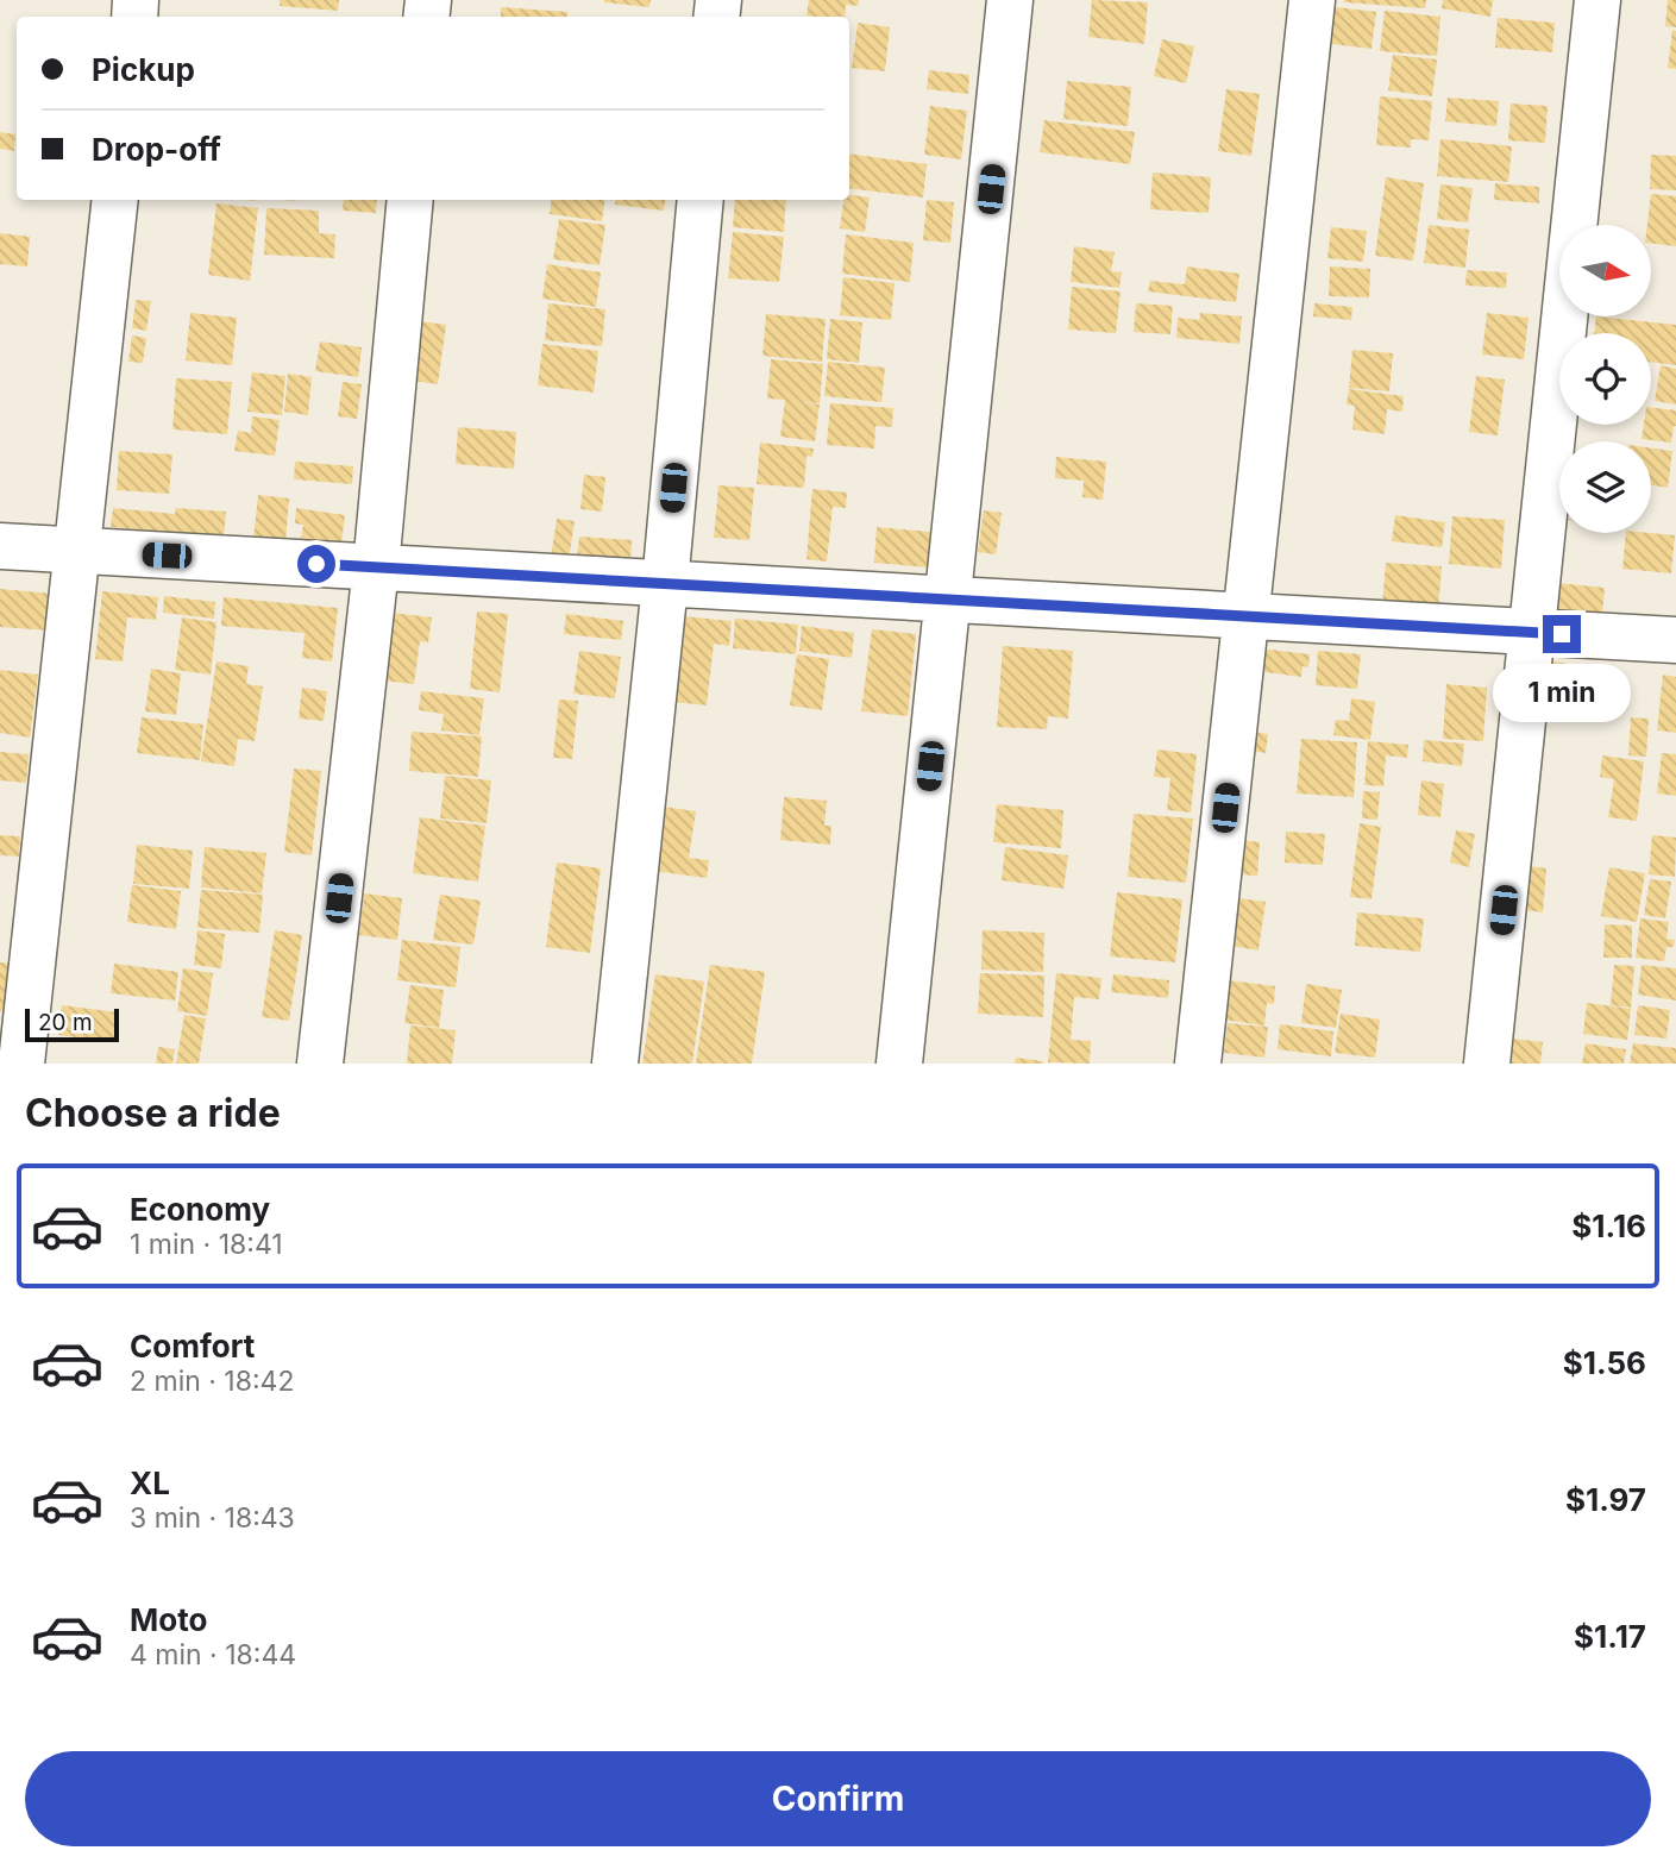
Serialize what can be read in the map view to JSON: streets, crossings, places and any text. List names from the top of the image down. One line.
{"scale_bar":"20 m","north":"right","page":{"banner":["Pickup","Drop-off"],"bubble":"1 min","scale":"20 m","heading":"Choose a ride","list":[{"name":"Economy","note":"1 min · 18:41","value":"$1.16"},{"name":"Comfort","note":"2 min · 18:42","value":"$1.56"},{"name":"XL","note":"3 min · 18:43","value":"$1.97"},{"name":"Moto","note":"4 min · 18:44","value":"$1.17"}],"buttons":"Confirm"}}
